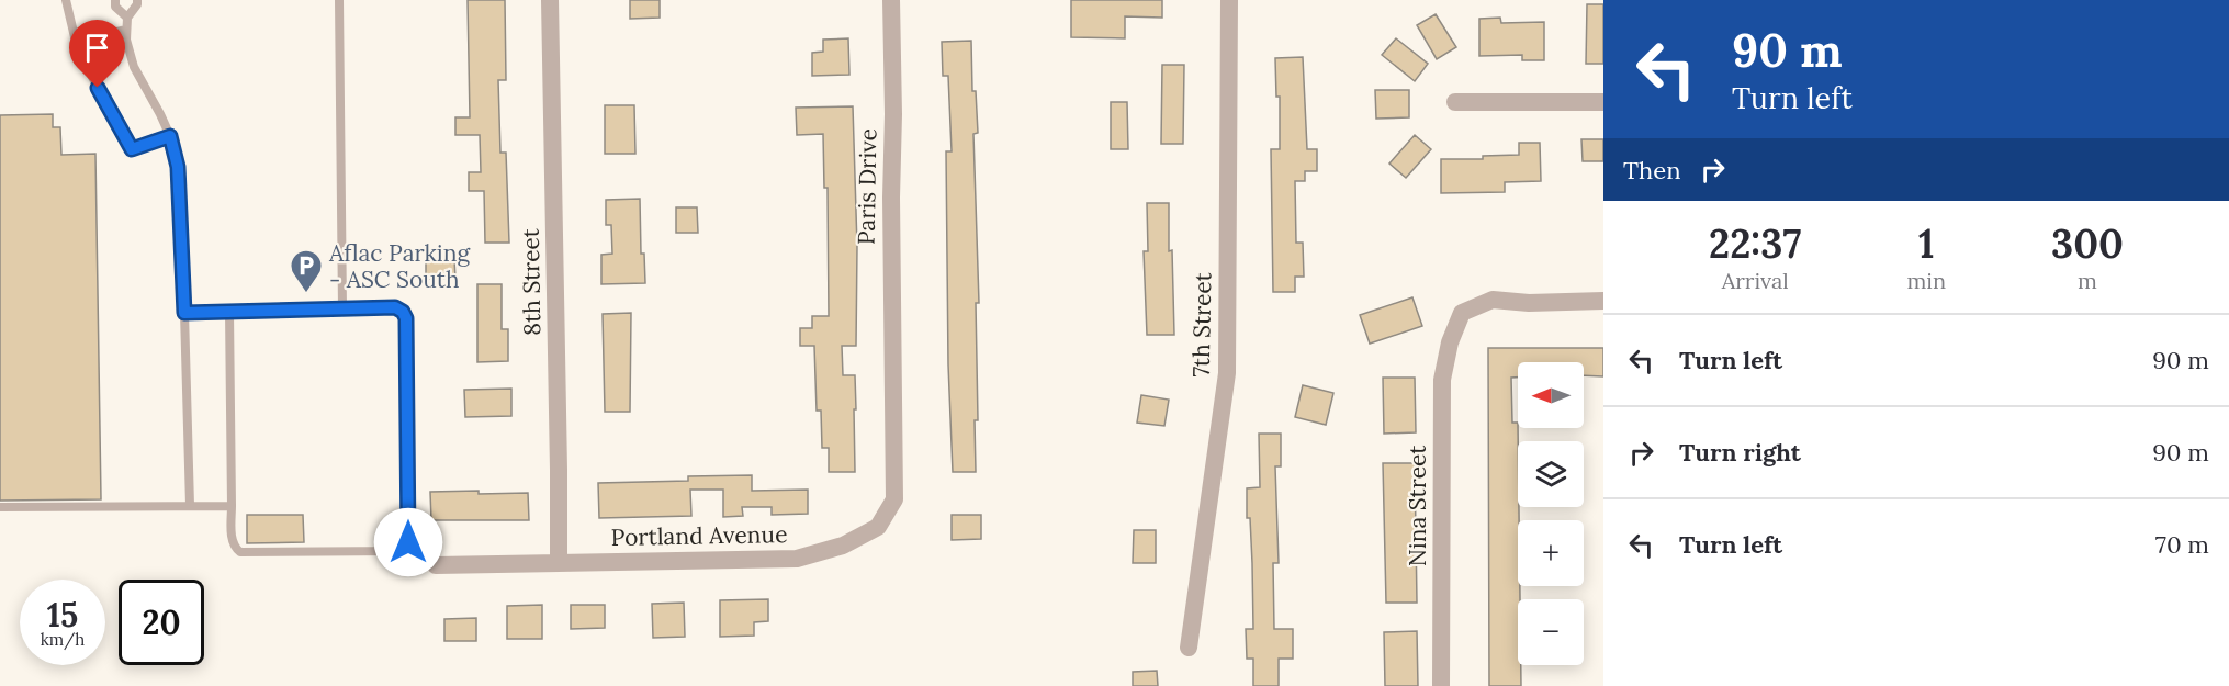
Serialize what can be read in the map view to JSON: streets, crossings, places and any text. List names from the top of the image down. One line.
{"streets":{"street":["Paris Drive","8th Street","7th Street","Nina Street","Portland Avenue"]},"crossings":[["Paris Drive","Portland Avenue"],["8th Street","Portland Avenue"]],"places":{"parking":["Aflac Parking - ASC South"]},"north":"left","page":{"turn":["90 m","Turn left"],"then":"Then","eta":["22:37","Arrival","1","min","300","m"],"list":[{"name":"Turn left","value":"90 m"},{"name":"Turn right","value":"90 m"},{"name":"Turn left","value":"70 m"}],"map_buttons":["+","−"],"speed":"15 km/h","limit":"20"}}
